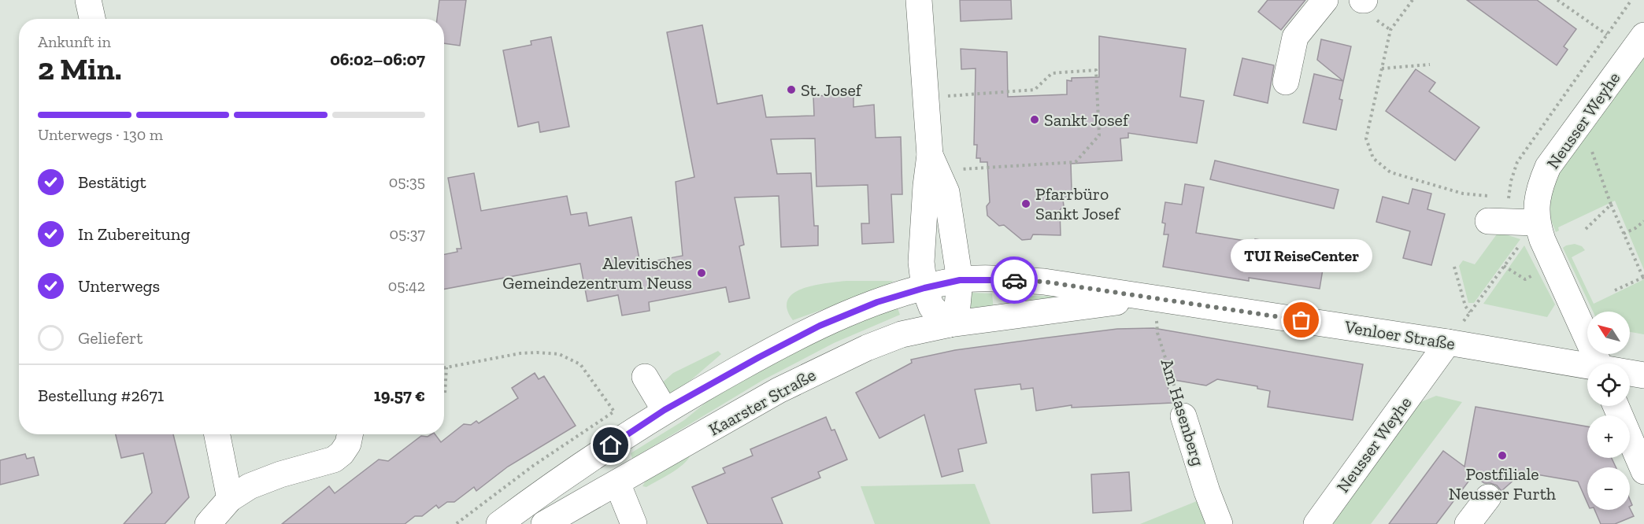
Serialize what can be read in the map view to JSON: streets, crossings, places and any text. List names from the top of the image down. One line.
{"streets":{"main road":["Neusser Weyhe","Venloer Straße","Kaarster Straße","Am Hasenberg"]},"crossings":[["Neusser Weyhe","Venloer Straße"],["Venloer Straße","Kaarster Straße"],["Venloer Straße","Am Hasenberg"]],"places":["St. Josef","Sankt Josef","Pfarrbüro Sankt Josef","Alevitisches Gemeindezentrum Neuss","TUI ReiseCenter","Postfiliale Neusser Furth"],"north":"top left","page":{"heading":["2 Min.","Ankunft in","06:02–06:07"],"panel":["Bestellung #2671","19.57 €"],"bar":"Unterwegs · 130 m","list":[["Bestätigt","05:35"],["In Zubereitung","05:37"],["Unterwegs","05:42"],"Geliefert"],"bubble":"TUI ReiseCenter","map_buttons":["+","−"]}}
